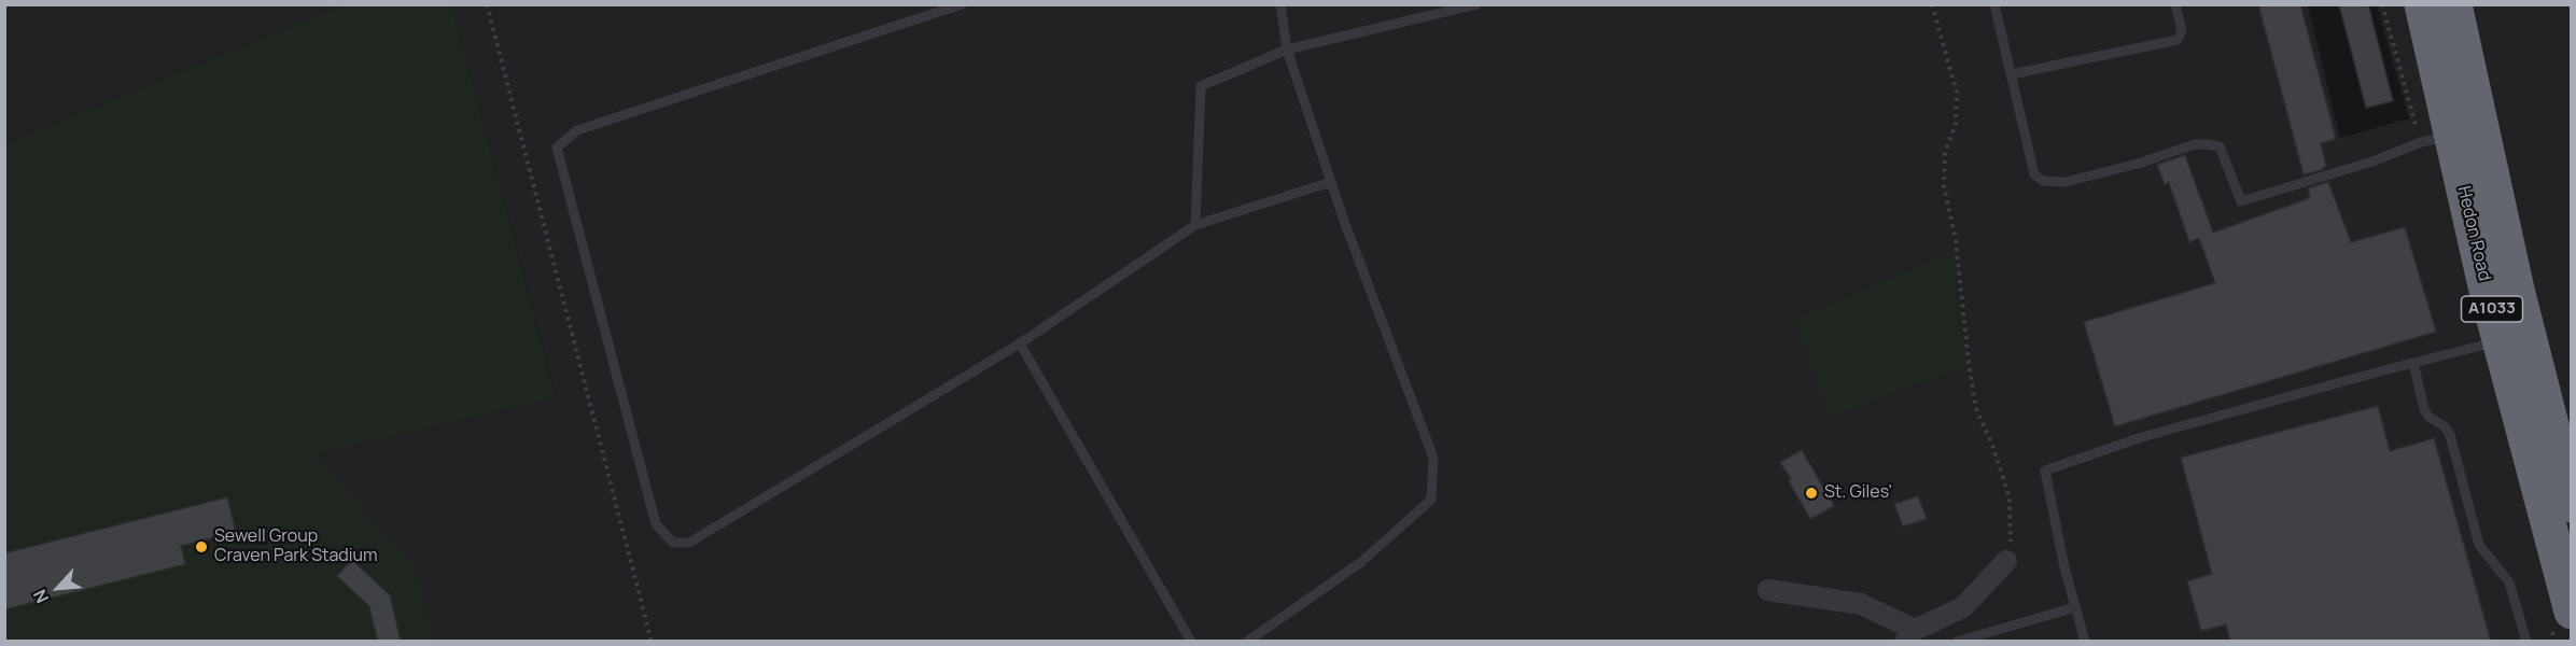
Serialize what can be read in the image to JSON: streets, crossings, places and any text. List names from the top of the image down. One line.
{"streets":{"highway":["Hedon Road","A1033"]},"places":["St. Giles'","Sewell Group Craven Park Stadium"],"north":"bottom left"}
